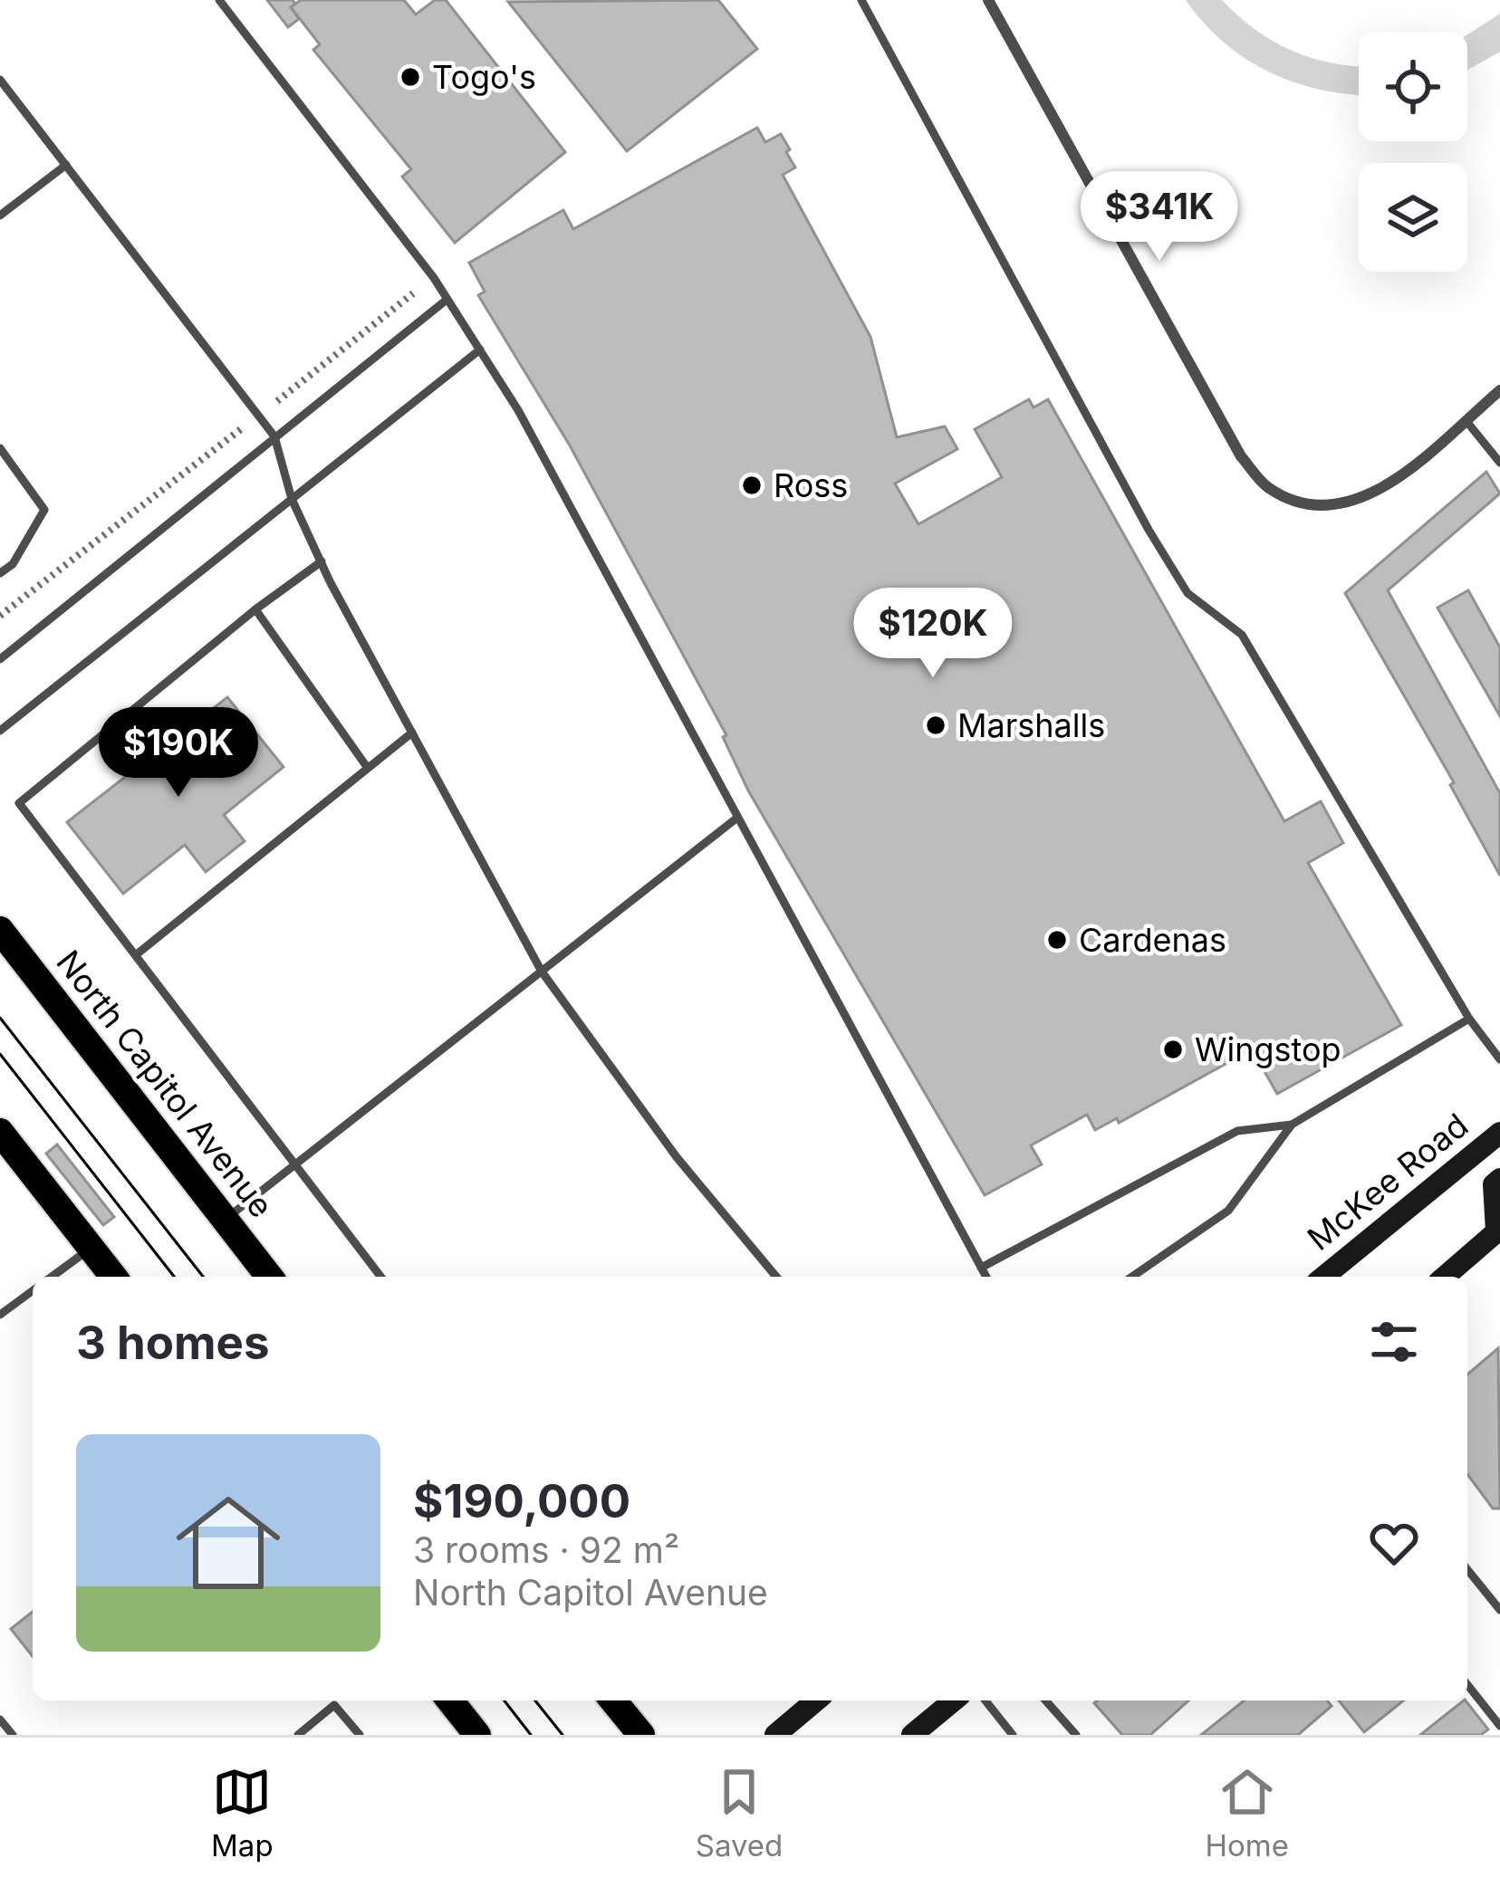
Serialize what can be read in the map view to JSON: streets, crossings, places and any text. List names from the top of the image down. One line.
{"streets":{"main road":["North Capitol Avenue","McKee Road"]},"places":["Togo's","Ross","Marshalls","Cardenas","Wingstop"],"page":{"price":["$341K","$120K","$190K"],"heading":"3 homes","list":[{"name":"$190,000","note":"3 rooms · 92 m² · North Capitol Avenue"}],"tabs":["Map","Saved","Home"]}}
